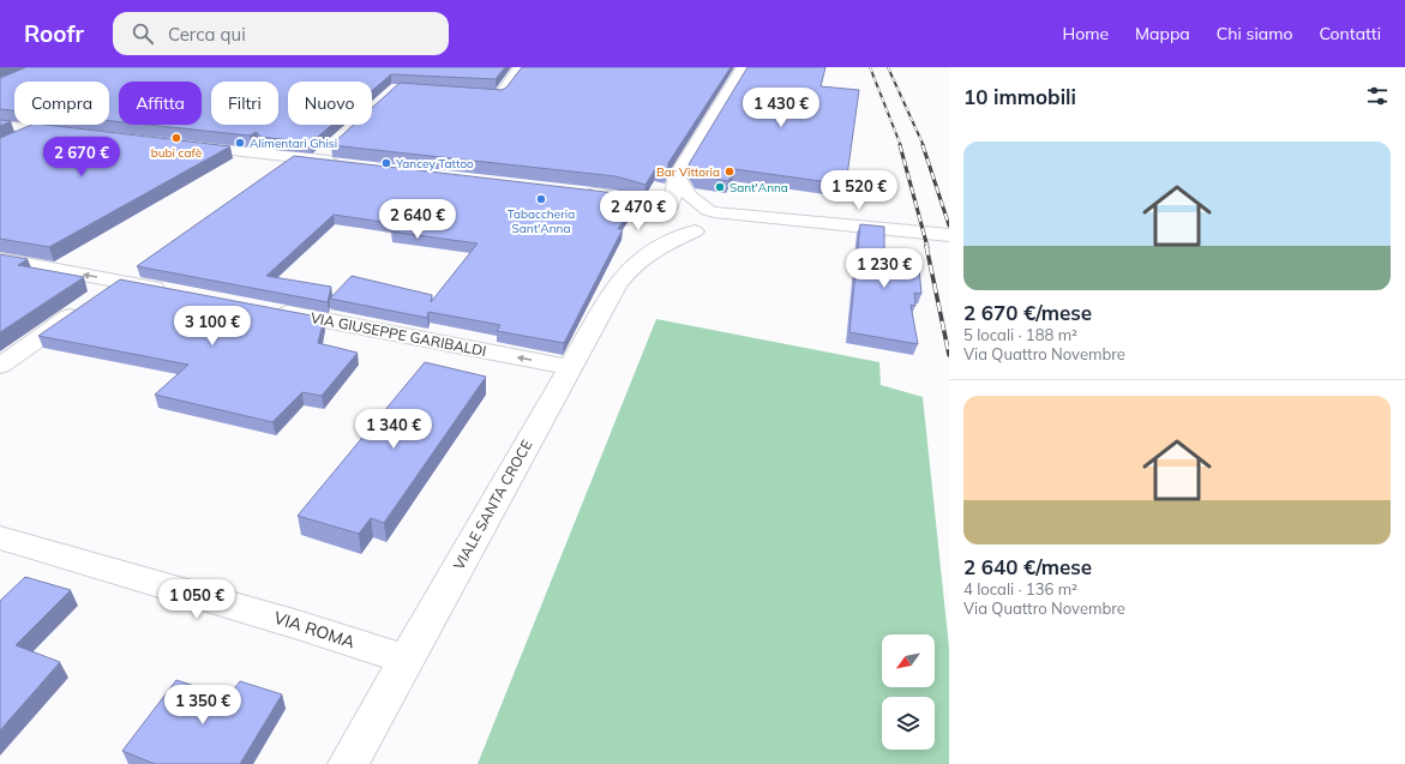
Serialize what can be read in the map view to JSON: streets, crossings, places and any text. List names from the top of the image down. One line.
{"streets":{"street":["VIA GIUSEPPE GARIBALDI","VIALE SANTA CROCE","VIA ROMA"]},"crossings":[["VIA GIUSEPPE GARIBALDI","VIALE SANTA CROCE"],["VIALE SANTA CROCE","VIA ROMA"]],"one_way":["VIA GIUSEPPE GARIBALDI"],"places":["bubi cafè","Alimentari Ghisi","Yancey Tattoo","Bar Vittoria","Sant'Anna","Tabaccheria Sant'Anna"],"north":"bottom left","page":{"header":"Roofr","search":"Cerca qui","nav":["Home","Mappa","Chi siamo","Contatti"],"heading":"10 immobili","chip":["Compra","Affitta","Filtri","Nuovo"],"price":["1 430 €","2 670 €","1 520 €","2 470 €","2 640 €","1 230 €","3 100 €","1 340 €","1 050 €","1 350 €"],"list":[{"name":"2 670 €/mese","note":"5 locali · 188 m² · Via Quattro Novembre"},{"name":"2 640 €/mese","note":"4 locali · 136 m² · Via Quattro Novembre"}]}}
